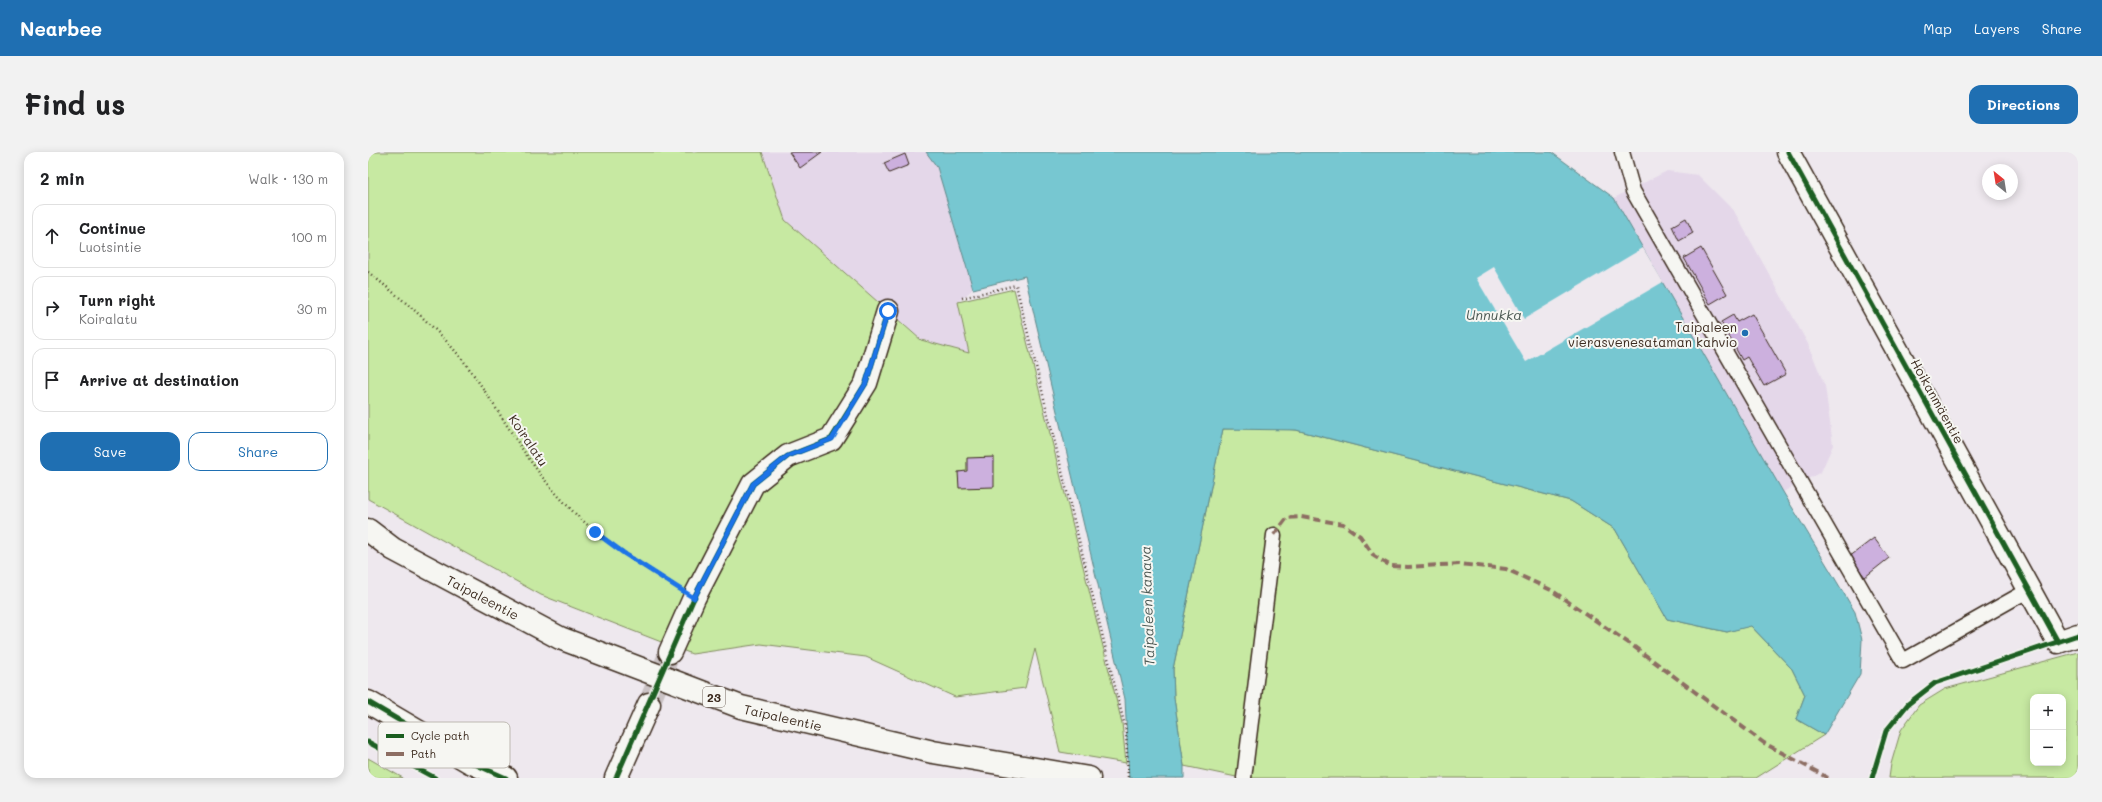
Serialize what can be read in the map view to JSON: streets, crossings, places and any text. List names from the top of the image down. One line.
{"streets":{"main road":["Hoikanmäentie","Taipaleentie","23"],"path":["Koiralatu"]},"water":["Unnukka","Taipaleen kanava"],"places":["Taipaleen vierasvenesataman kahvio"],"legend":["Cycle path","Path"],"north":"top left","page":{"header":"Nearbee","nav":["Map","Layers","Share"],"buttons":["Directions",["Save","Share"]],"title":"Find us","heading":["2 min","Walk · 130 m"],"list":[["Continue","Luotsintie","100 m"],["Turn right","Koiralatu","30 m"],"Arrive at destination"],"map_buttons":["+","−"]}}
